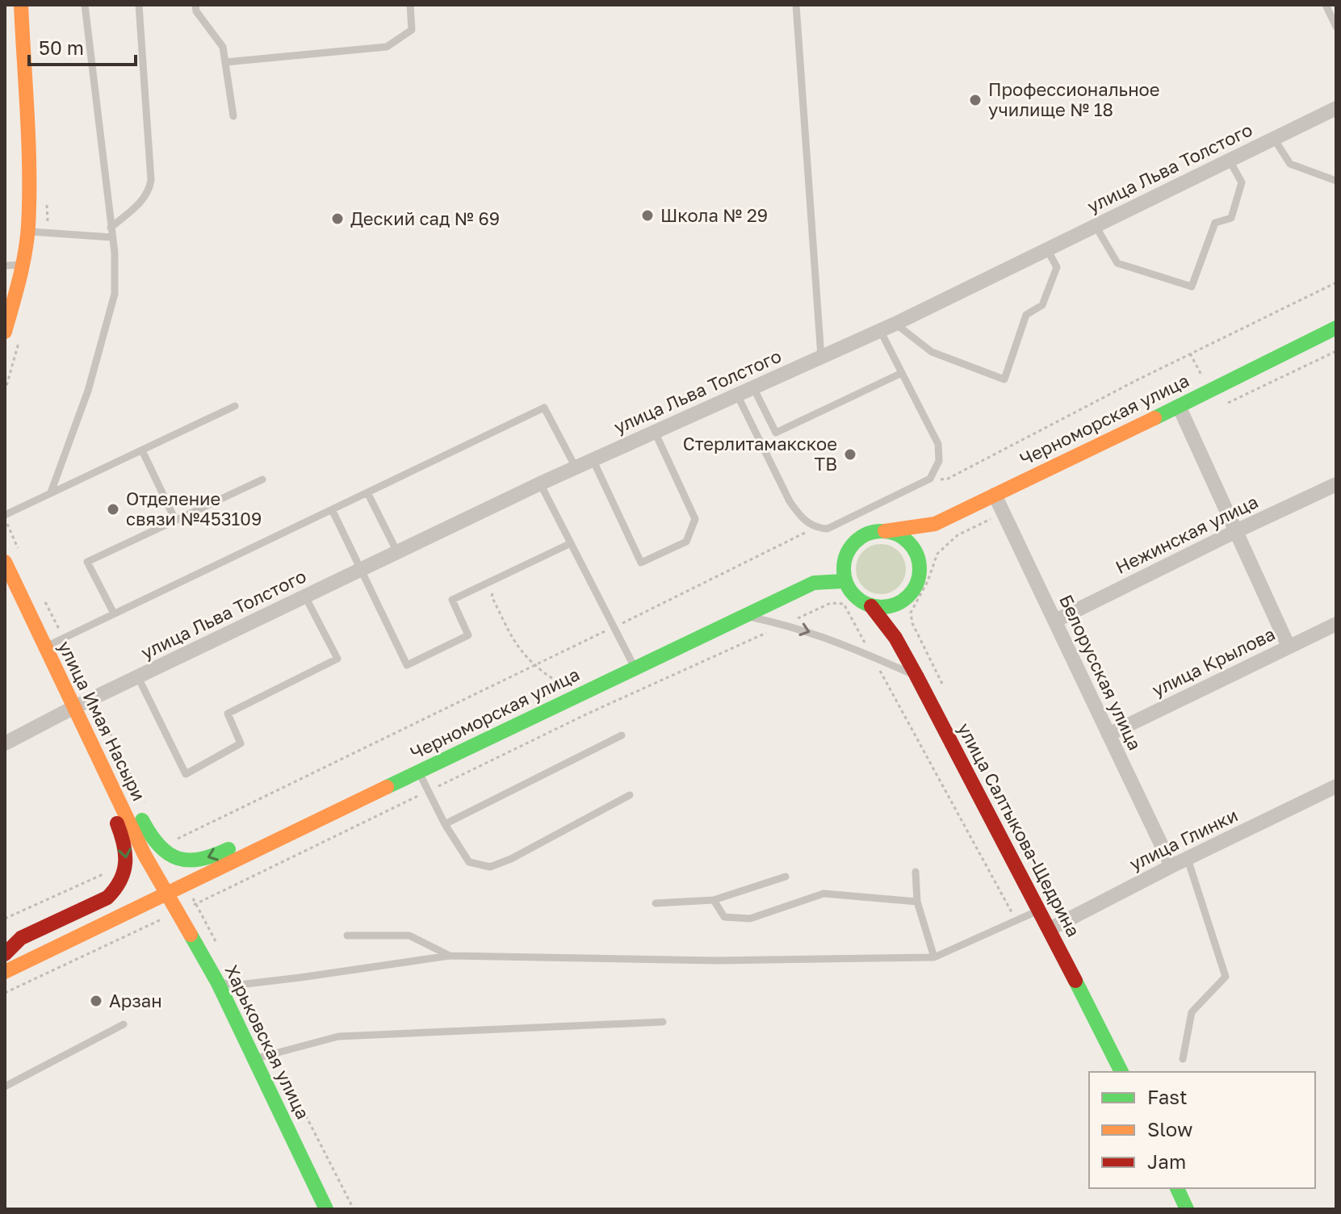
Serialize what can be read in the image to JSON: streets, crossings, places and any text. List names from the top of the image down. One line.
{"streets":{"main road":["Черноморская улица","улица Имая Насыри","улица Салтыкова-Щедрина","Харьковская улица"],"street":["улица Льва Толстого","Нежинская улица","улица Крылова","Белорусская улица","улица Глинки"]},"crossings":[["улица Льва Толстого","улица Имая Насыри"],["Черноморская улица","Белорусская улица"],["Черноморская улица","улица Имая Насыри"],["Черноморская улица","улица Салтыкова-Щедрина"],["Черноморская улица","Харьковская улица"],["Нежинская улица","Белорусская улица"],["улица Крылова","Белорусская улица"],["Белорусская улица","улица Глинки"],["улица Имая Насыри","Харьковская улица"],["улица Салтыкова-Щедрина","улица Глинки"]],"places":["Профессиональное училище № 18","Школа № 29","Деский сад № 69","Стерлитамакское ТВ","Отделение связи №453109","Арзан"],"legend":["Fast","Slow","Jam"],"scale_bar":"50 m"}
